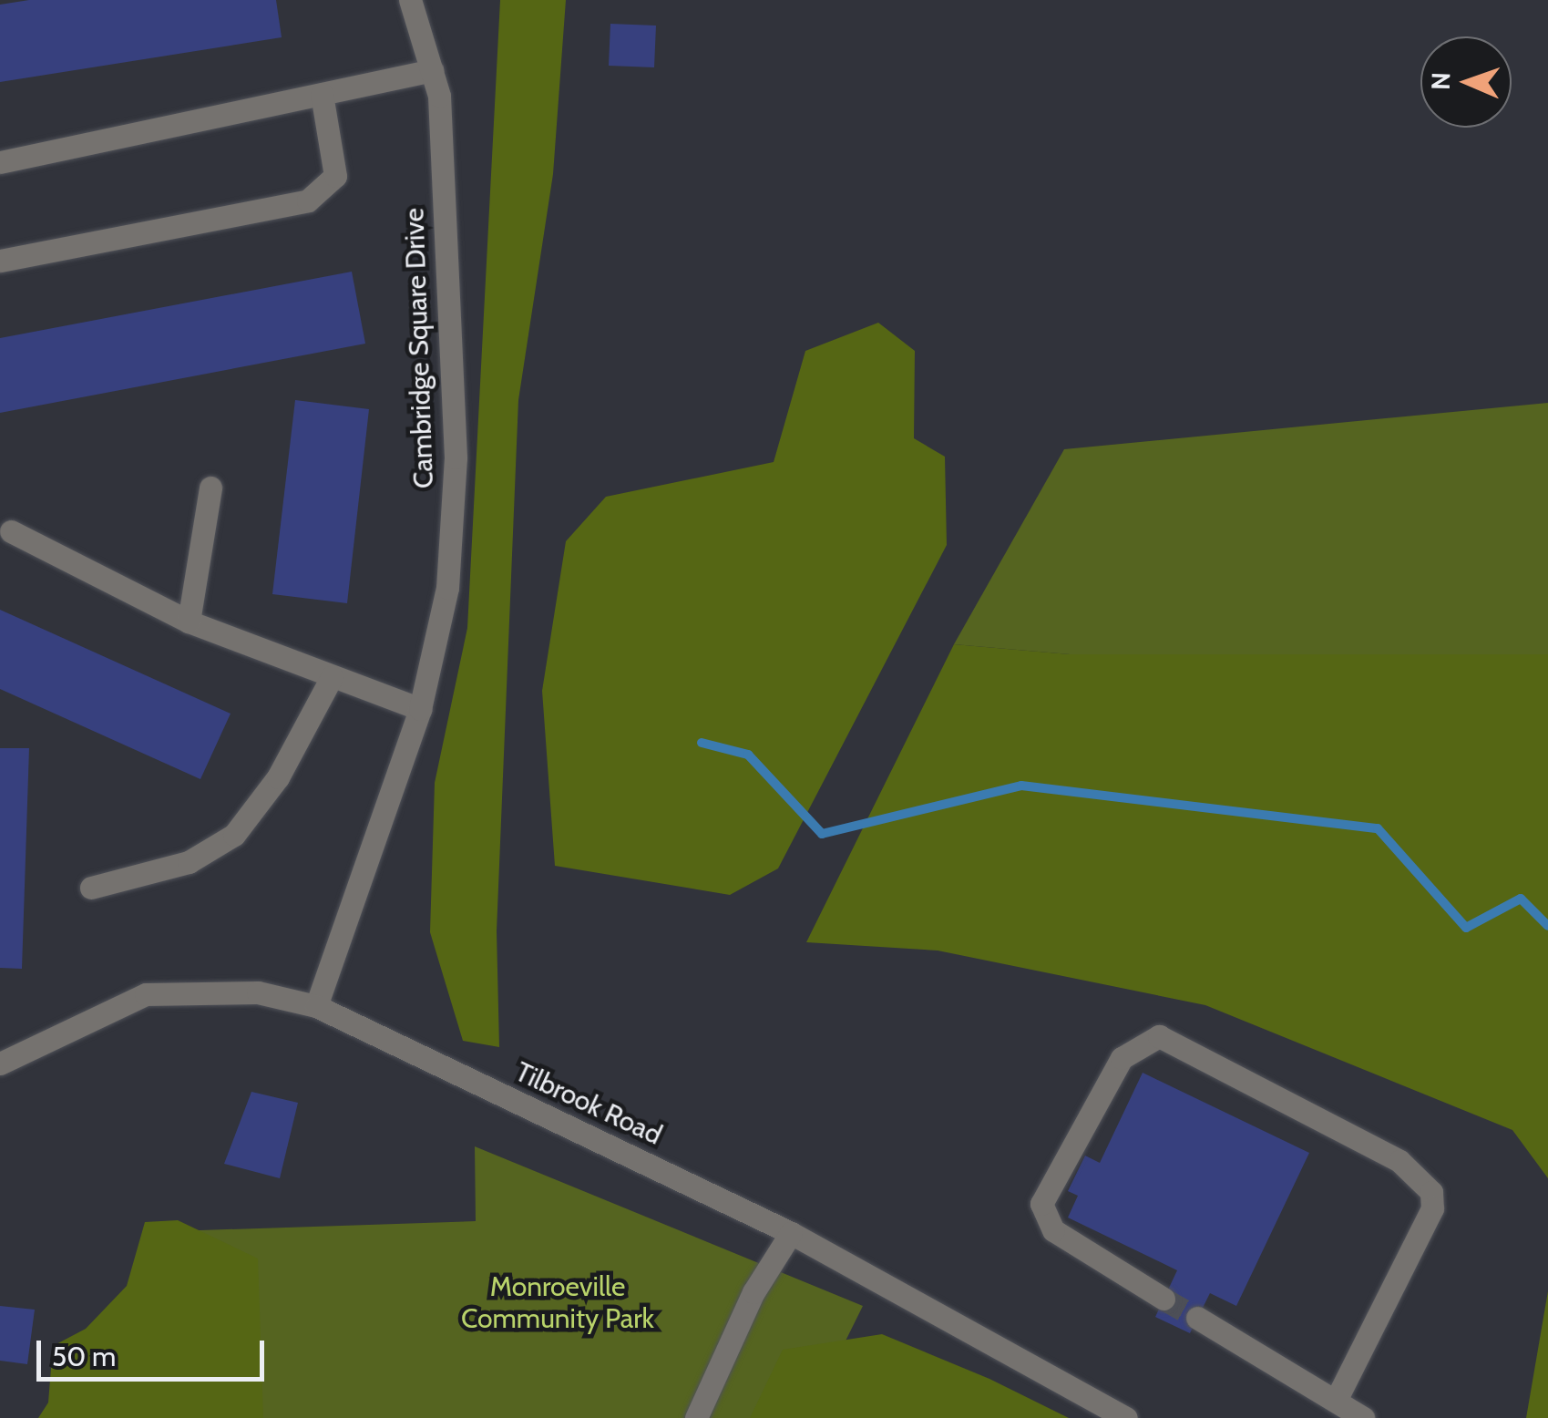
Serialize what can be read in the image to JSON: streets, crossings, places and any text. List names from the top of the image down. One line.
{"streets":{"street":["Cambridge Square Drive","Tilbrook Road"]},"crossings":[["Cambridge Square Drive","Tilbrook Road"]],"parks":["Monroeville Community Park"],"scale_bar":"50 m","north":"left"}
